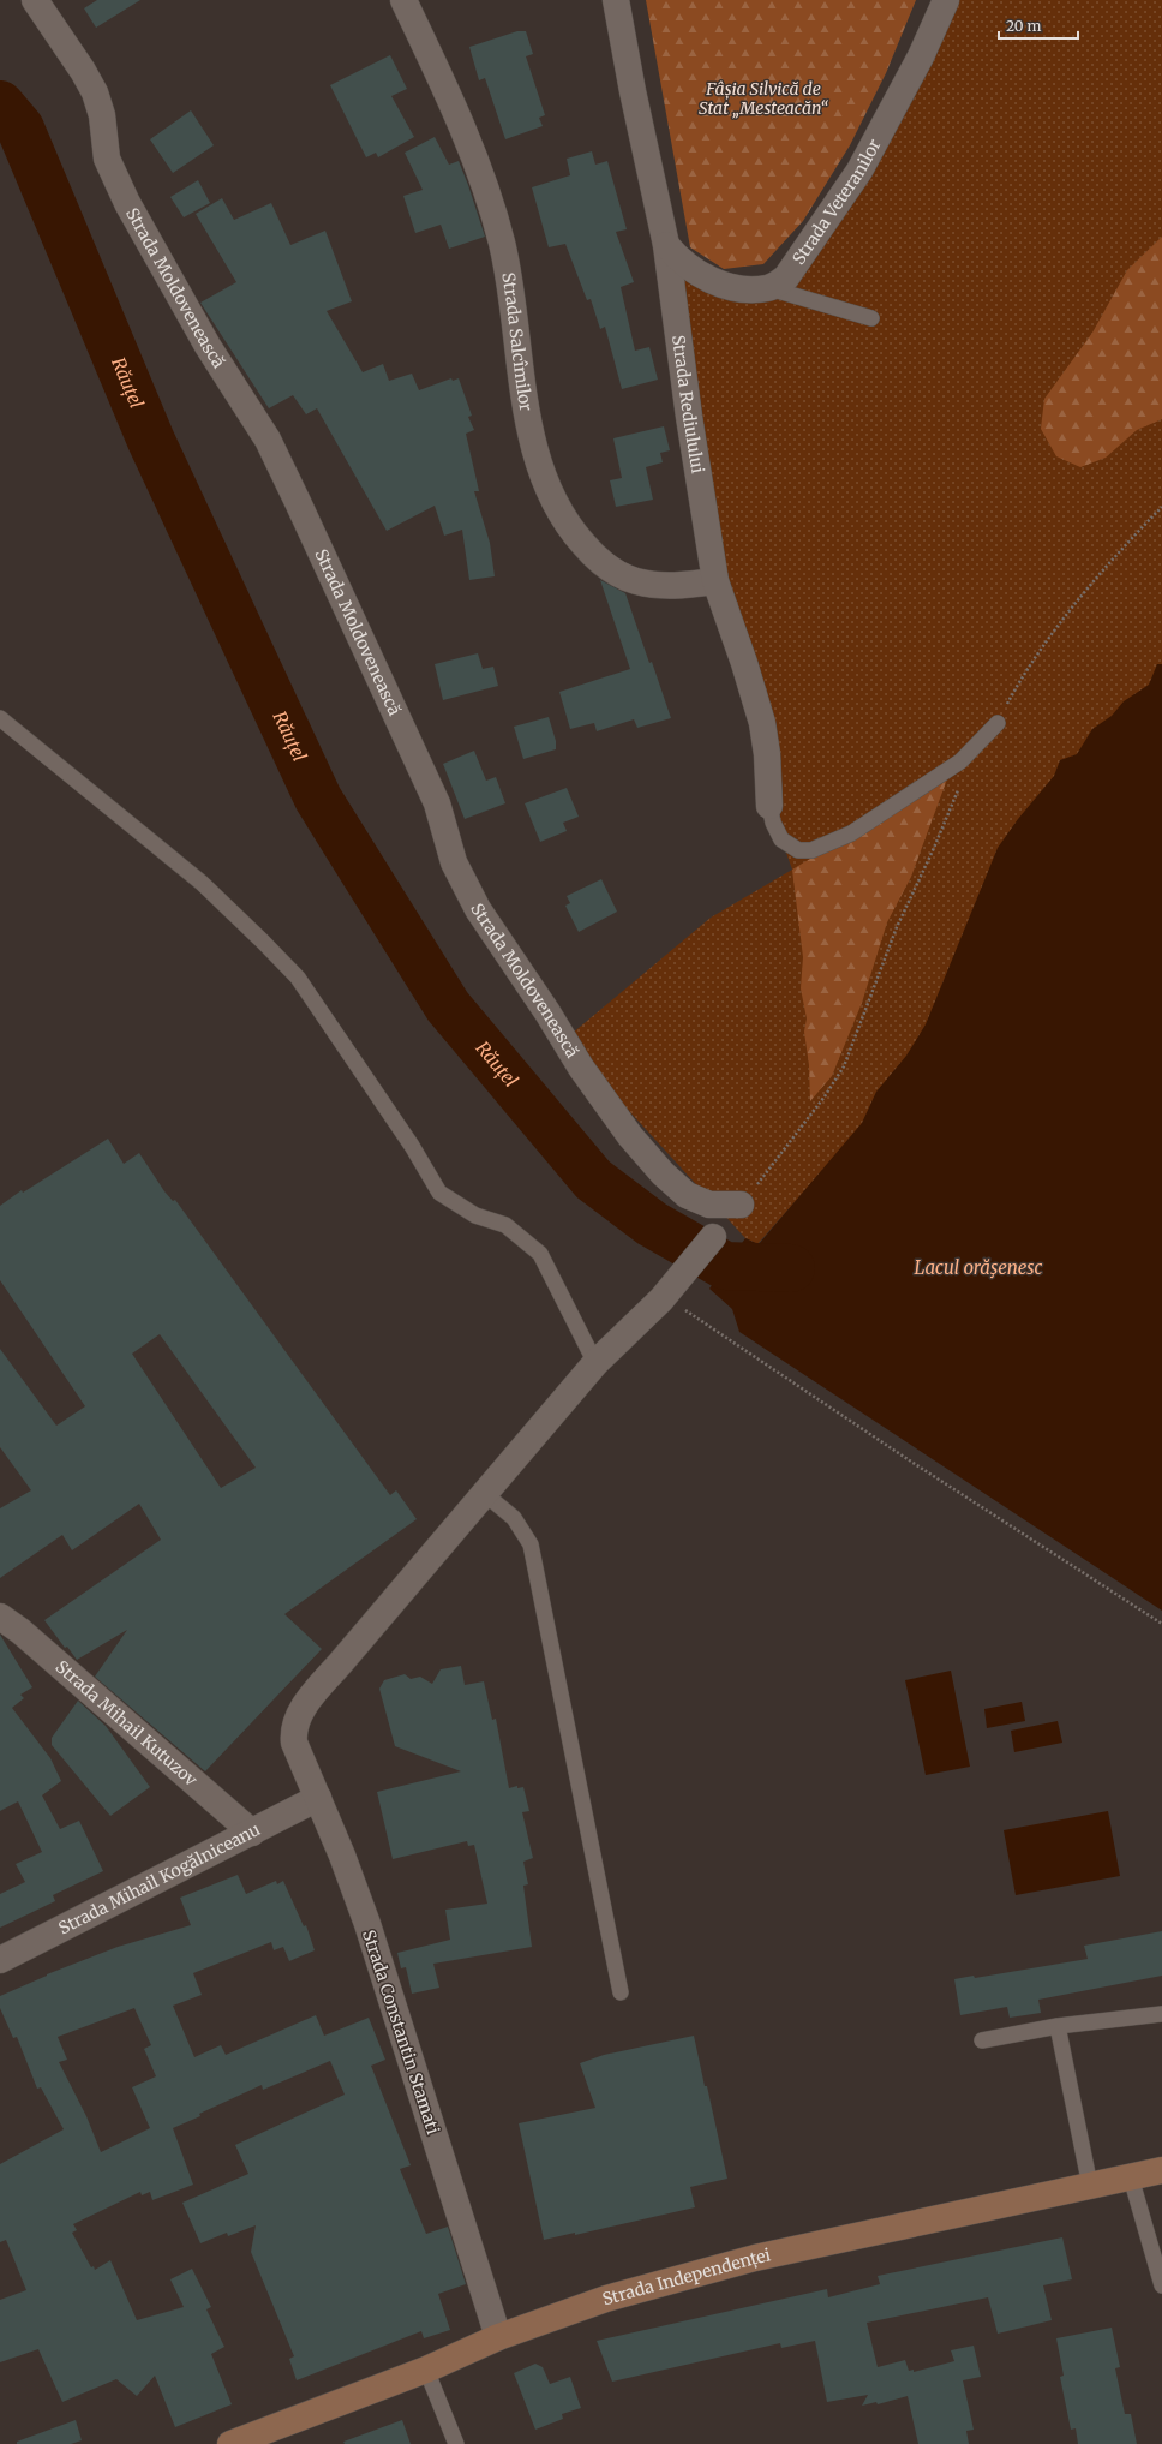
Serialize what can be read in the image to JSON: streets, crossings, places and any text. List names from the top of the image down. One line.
{"streets":{"street":["Strada Veteranilor","Strada Moldovenească","Strada Salcîmilor","Strada Rediulului","Strada Mihail Kutuzov","Strada Mihail Kogălniceanu","Strada Constantin Stamati","Strada Independenței"]},"crossings":[["Strada Salcîmilor","Strada Rediulului"],["Strada Mihail Kutuzov","Strada Mihail Kogălniceanu"],["Strada Mihail Kogălniceanu","Strada Constantin Stamati"],["Strada Constantin Stamati","Strada Independenței"]],"water":["Răuțel","Lacul orăşenesc"],"parks":["Fâșia Silvică de Stat „Mesteacăn“"],"scale_bar":"20 m"}
